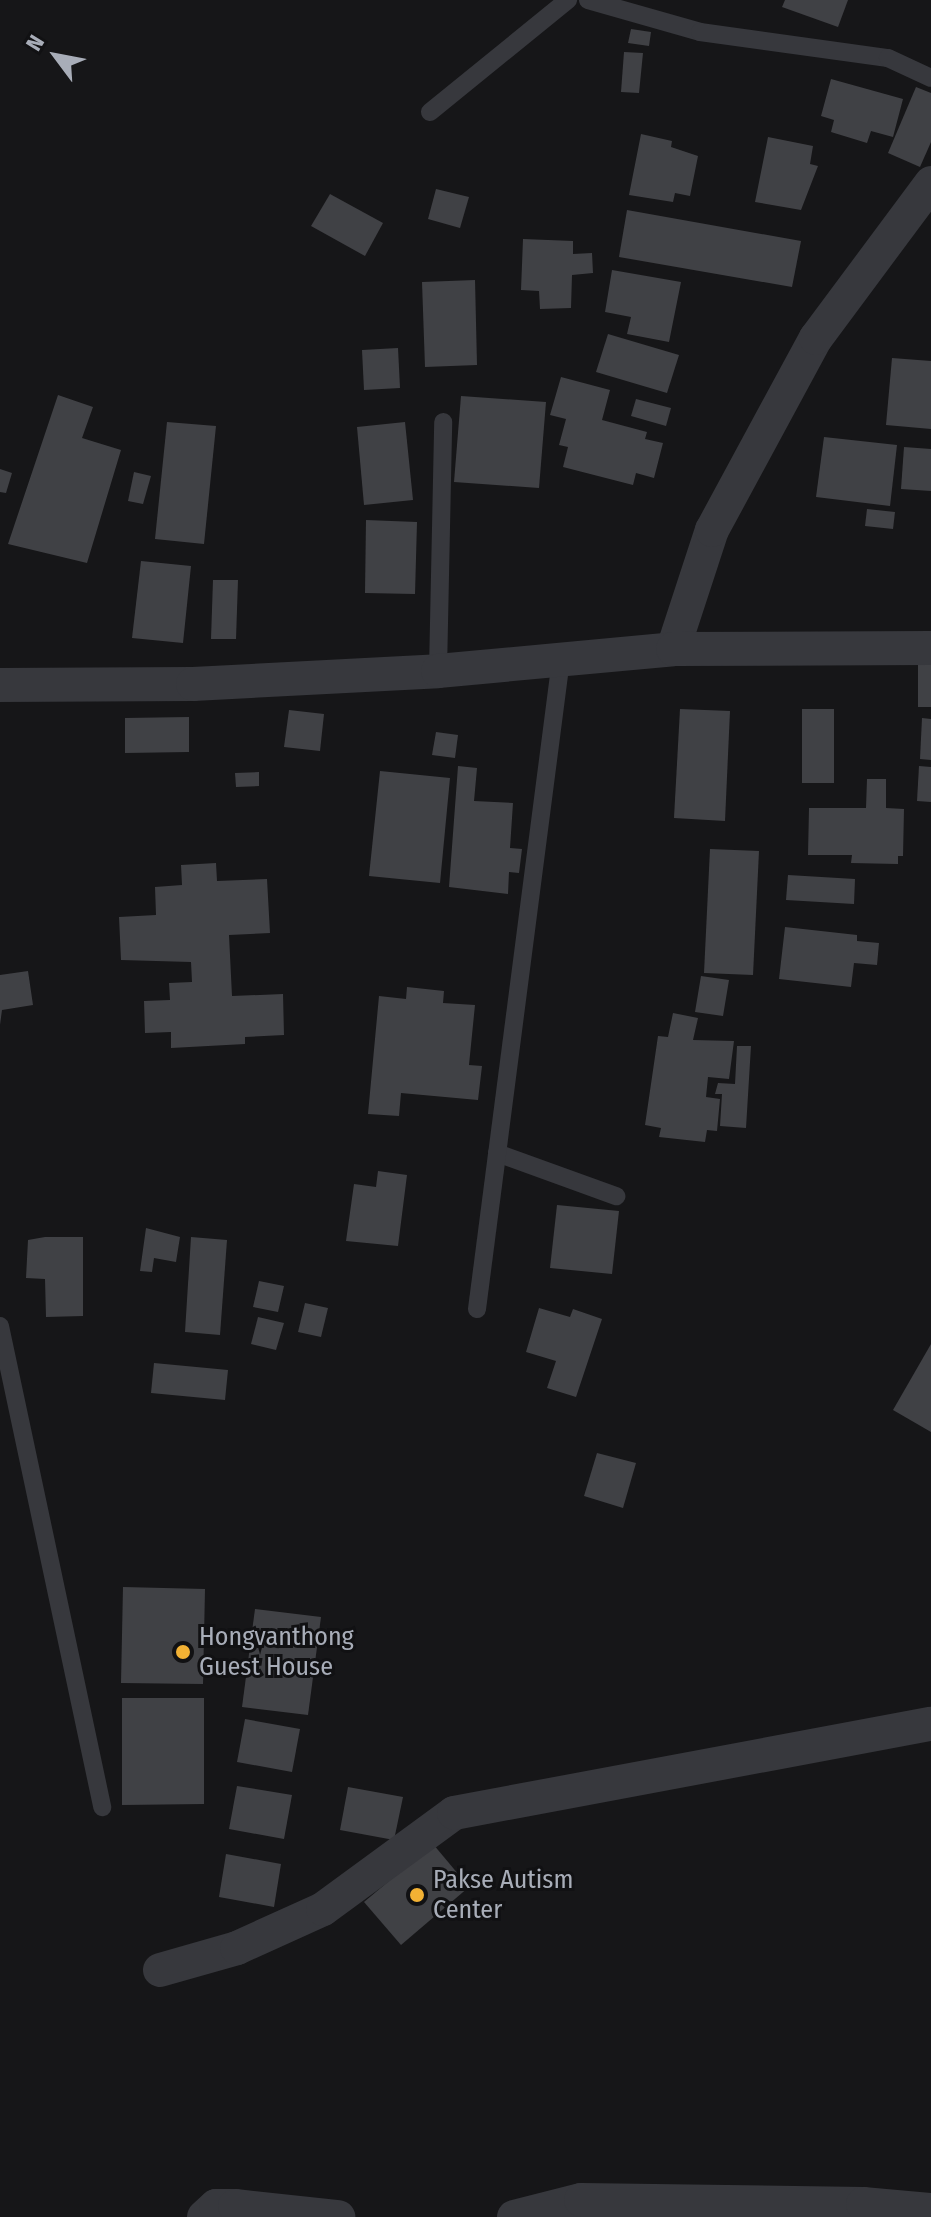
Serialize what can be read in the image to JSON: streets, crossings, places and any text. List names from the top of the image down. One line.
{"places":["Hongvanthong Guest House","Pakse Autism Center"],"north":"top left"}
